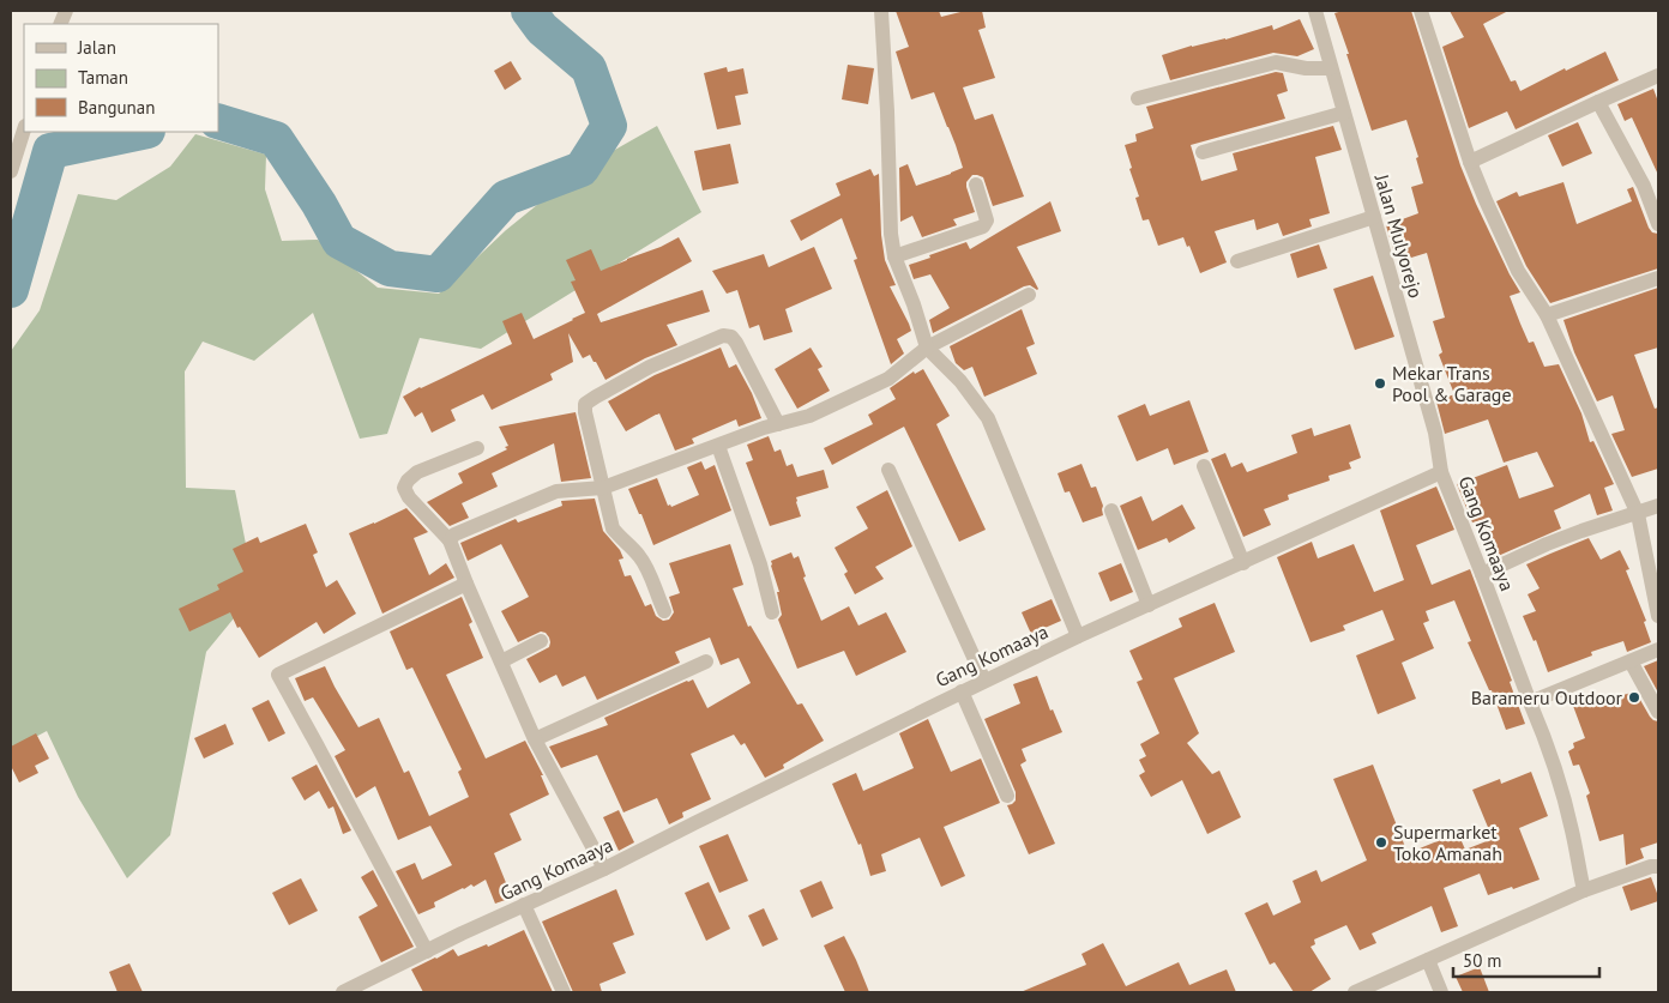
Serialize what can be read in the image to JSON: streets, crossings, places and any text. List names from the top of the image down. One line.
{"streets":{"street":["Jalan Mulyorejo","Gang Komaaya"]},"crossings":[["Jalan Mulyorejo","Gang Komaaya"]],"places":["Mekar Trans Pool & Garage","Barameru Outdoor","Supermarket Toko Amanah"],"legend":["Jalan","Taman","Bangunan"],"scale_bar":"50 m"}
